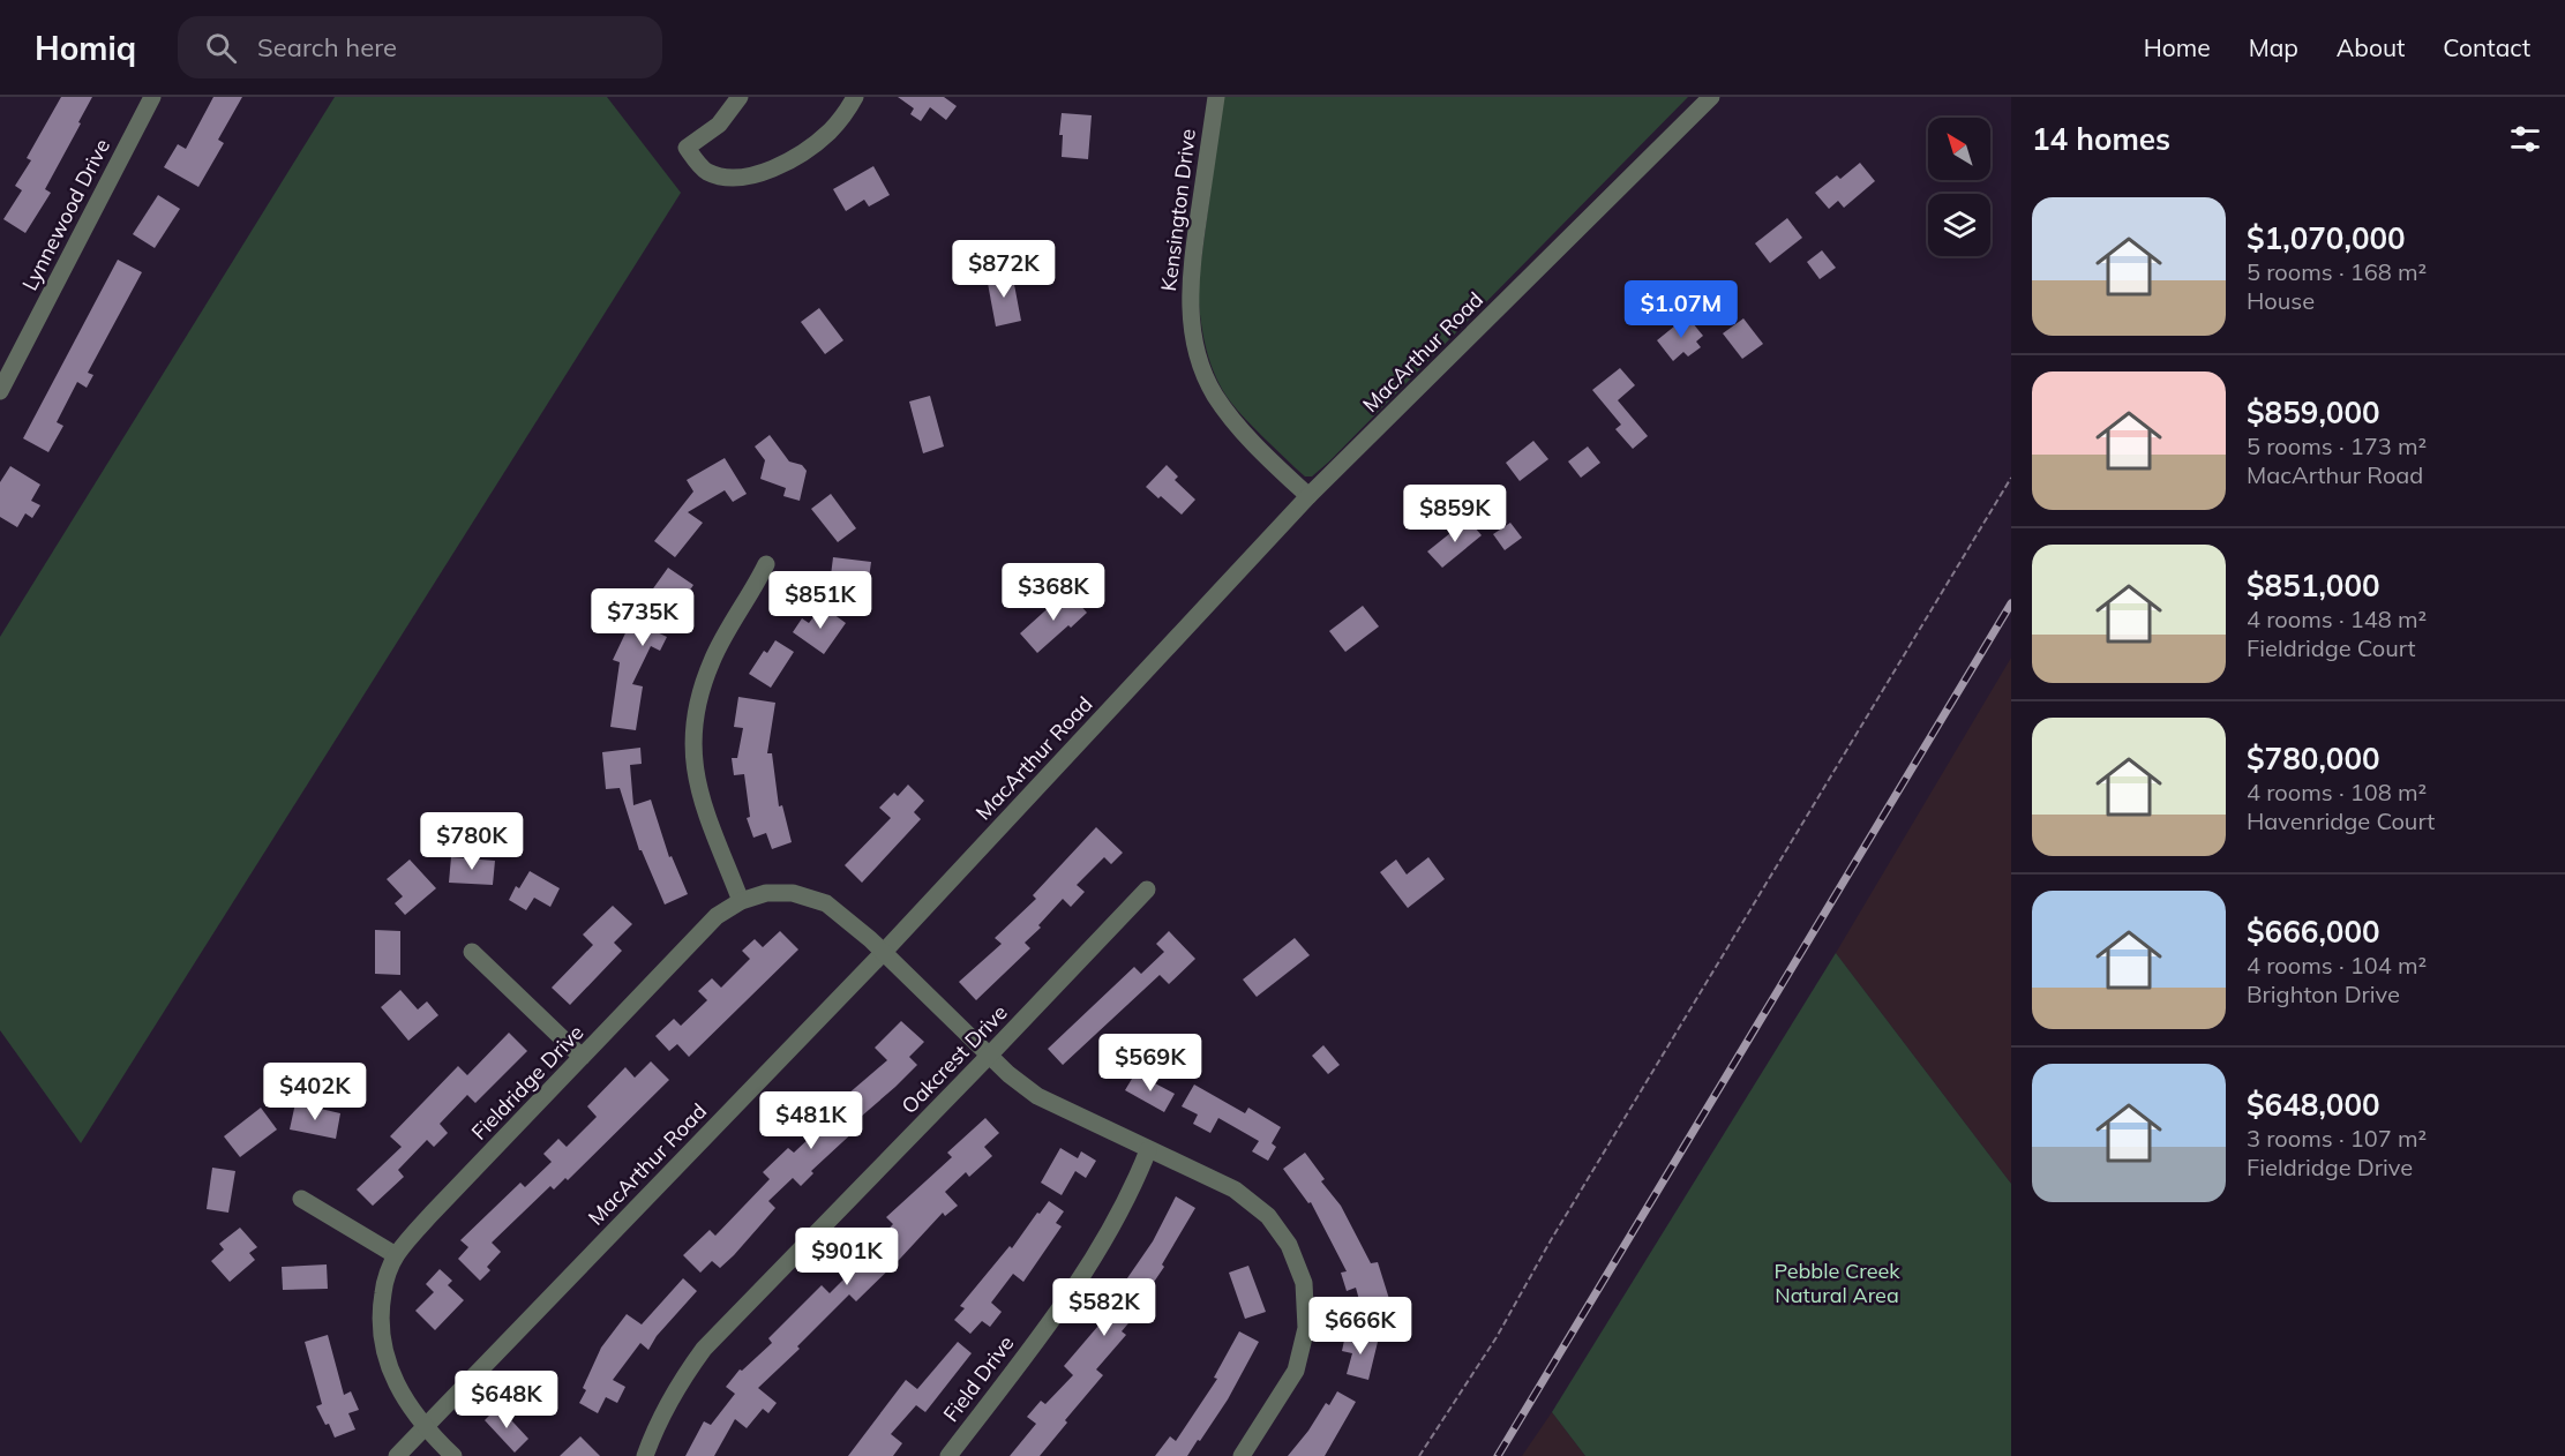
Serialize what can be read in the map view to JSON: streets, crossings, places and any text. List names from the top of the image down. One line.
{"streets":{"street":["Kensington Drive","Lynnewood Drive","MacArthur Road","Oakcrest Drive","Fieldridge Drive","Field Drive"]},"crossings":[["Kensington Drive","MacArthur Road"],["MacArthur Road","Fieldridge Drive"],["Oakcrest Drive","Fieldridge Drive"],["Fieldridge Drive","Field Drive"]],"parks":["Pebble Creek Natural Area"],"north":"top left","page":{"header":"Homiq","search":"Search here","nav":["Home","Map","About","Contact"],"heading":"14 homes","list":[{"name":"$1,070,000","note":"5 rooms · 168 m² · House"},{"name":"$859,000","note":"5 rooms · 173 m² · MacArthur Road"},{"name":"$851,000","note":"4 rooms · 148 m² · Fieldridge Court"},{"name":"$780,000","note":"4 rooms · 108 m² · Havenridge Court"},{"name":"$666,000","note":"4 rooms · 104 m² · Brighton Drive"},{"name":"$648,000","note":"3 rooms · 107 m² · Fieldridge Drive"}],"price":["$872K","$1.07M","$859K","$368K","$851K","$735K","$780K","$569K","$402K","$481K","$901K","$582K","$666K","$648K"]}}
